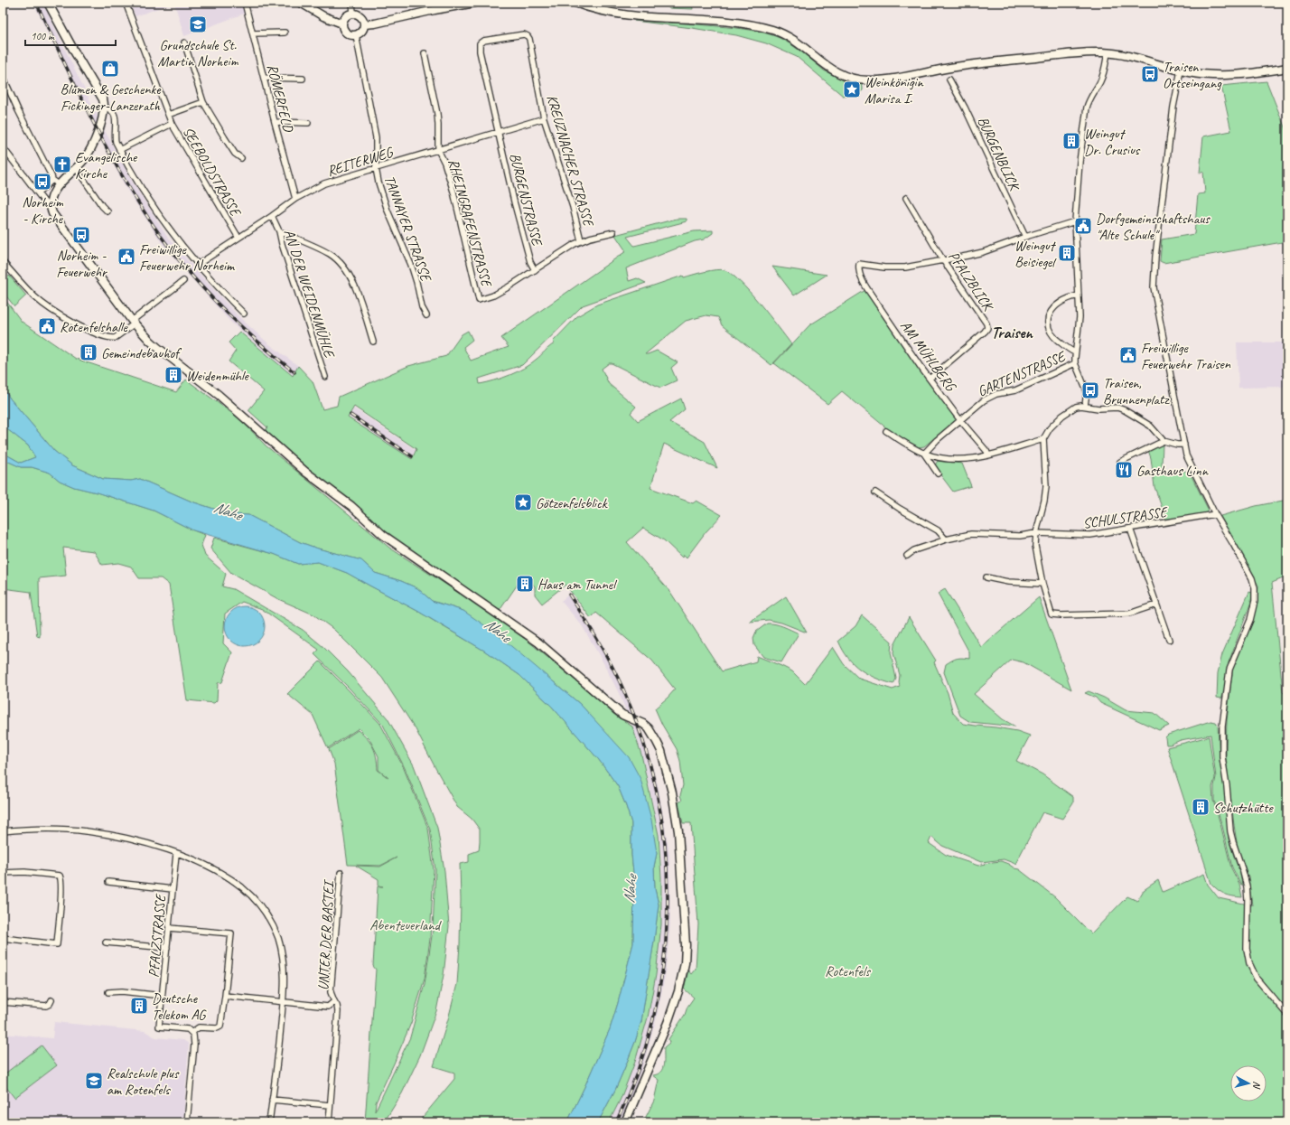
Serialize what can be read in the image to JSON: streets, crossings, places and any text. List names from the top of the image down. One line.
{"streets":{"street":["RÖMERFELD","BURGENBLICK","KREUZNACHER STRASSE","REITERWEG","SEEBOLDSTRASSE","BURGENSTRASSE","RHEINGRAFENSTRASSE","TANNAYER STRASSE","PFALZBLICK","AN DER WEIDENMÜHLE","AM MÜHLBERG","GARTENSTRASSE","SCHULSTRASSE","PFALZSTRASSE","UNTER DER BASTEI"]},"crossings":[["RÖMERFELD","REITERWEG"],["KREUZNACHER STRASSE","REITERWEG"],["KREUZNACHER STRASSE","BURGENSTRASSE"],["REITERWEG","SEEBOLDSTRASSE"],["REITERWEG","BURGENSTRASSE"],["REITERWEG","RHEINGRAFENSTRASSE"],["REITERWEG","TANNAYER STRASSE"],["REITERWEG","AN DER WEIDENMÜHLE"],["BURGENSTRASSE","RHEINGRAFENSTRASSE"],["PFALZBLICK","AM MÜHLBERG"],["AM MÜHLBERG","GARTENSTRASSE"]],"districts":["Traisen"],"water":["Nahe"],"parks":["Abenteuerland","Rotenfels"],"places":{"school or university":["Grundschule St. Martin Norheim","Realschule plus am Rotenfels"],"shop":["Blumen & Geschenke Fickinger-Lanzerath"],"bus stop":["Traisen Ortseingang","Norheim - Kirche","Norheim - Feuerwehr","Traisen, Brunnenplatz"],"place":["Weinkönigin Marisa I.","Götzenfelsblick"],"building":["Weingut Dr. Crusius","Weingut Beisiegel","Gemeindebauhof","Weidenmühle","Haus am Tunnel","Schutzhütte","Deutsche Telekom AG"],"church":["Evangelische Kirche"],"public building":["Dorfgemeinschaftshaus \"Alte Schule\"","Freiwillige Feuerwehr Norheim","Rotenfelshalle","Freiwillige Feuerwehr Traisen"],"restaurant":["Gasthaus Linn"]},"scale_bar":"100 m","north":"right"}
